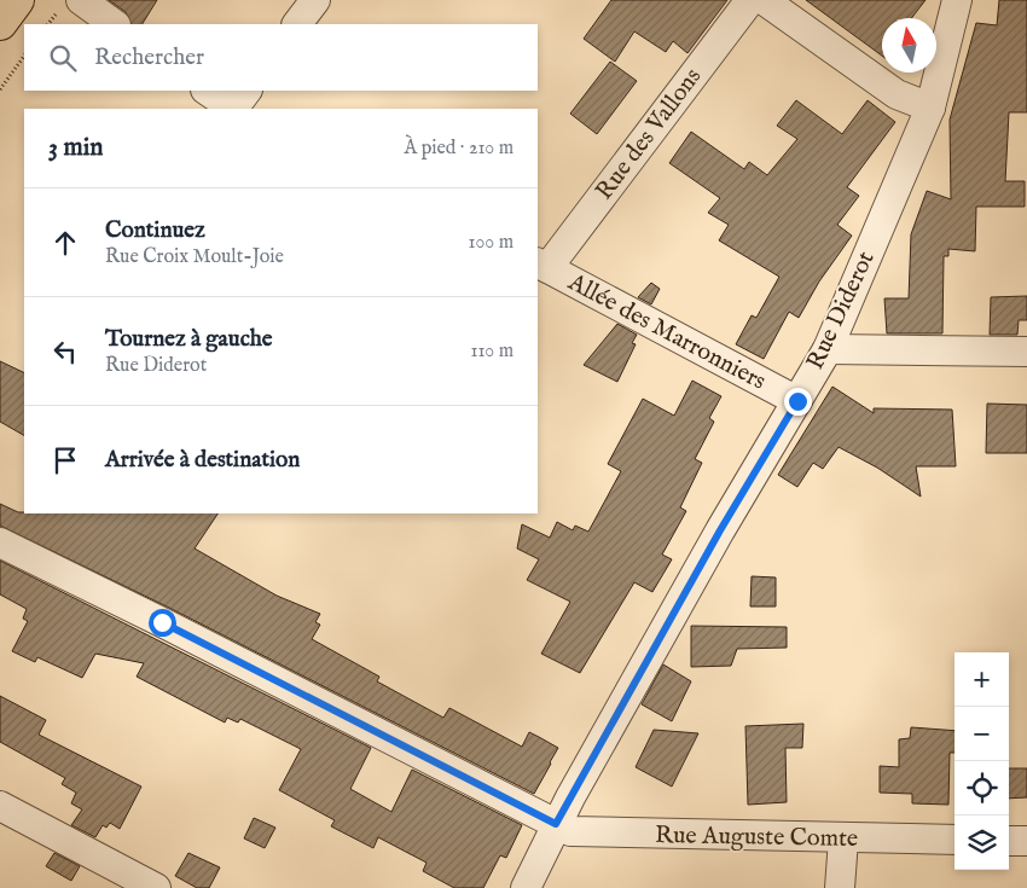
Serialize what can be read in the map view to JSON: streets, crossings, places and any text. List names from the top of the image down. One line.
{"streets":{"street":["Rue des Vallons","Rue Diderot","Allée des Marronniers","Rue Auguste Comte"]},"crossings":[["Rue des Vallons","Allée des Marronniers"],["Rue Diderot","Allée des Marronniers"],["Rue Diderot","Rue Auguste Comte"]],"north":"top","page":{"search":"Rechercher","heading":["3 min","À pied · 210 m"],"list":[["Continuez","Rue Croix Moult-Joie","100 m"],["Tournez à gauche","Rue Diderot","110 m"],"Arrivée à destination"],"map_buttons":["+","−"]}}
